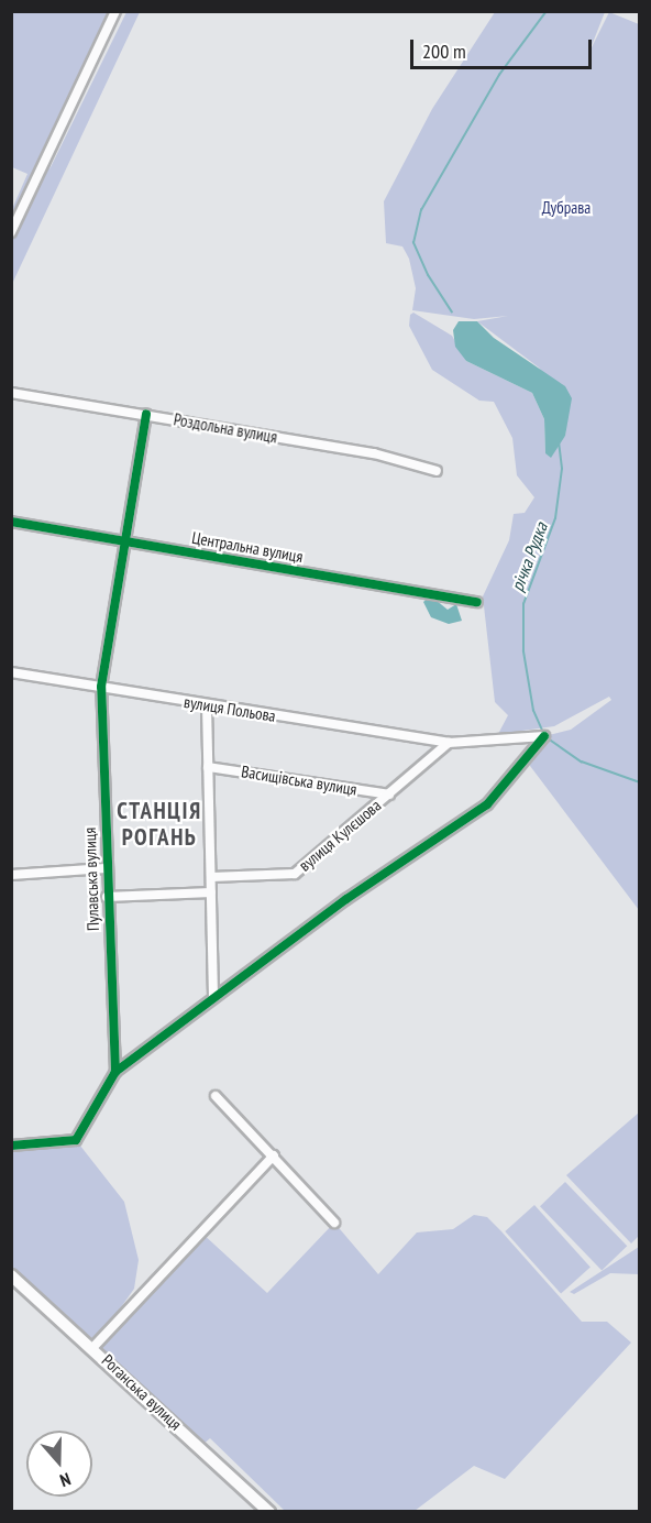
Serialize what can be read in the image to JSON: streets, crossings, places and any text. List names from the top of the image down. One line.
{"streets":{"main road":["Роганська вулиця"],"street":["Роздольна вулиця","Центральна вулиця","вулиця Польова","Васищівська вулиця","вулиця Кулєшова","Пулавська вулиця"]},"crossings":[["Роздольна вулиця","Пулавська вулиця"],["Центральна вулиця","Пулавська вулиця"],["вулиця Польова","вулиця Кулєшова"],["вулиця Польова","Пулавська вулиця"],["Васищівська вулиця","вулиця Кулєшова"]],"districts":["СТАНЦІЯ РОГАНЬ"],"water":["річка Рудка"],"parks":["Дубрава"],"scale_bar":"200 m","north":"bottom"}
